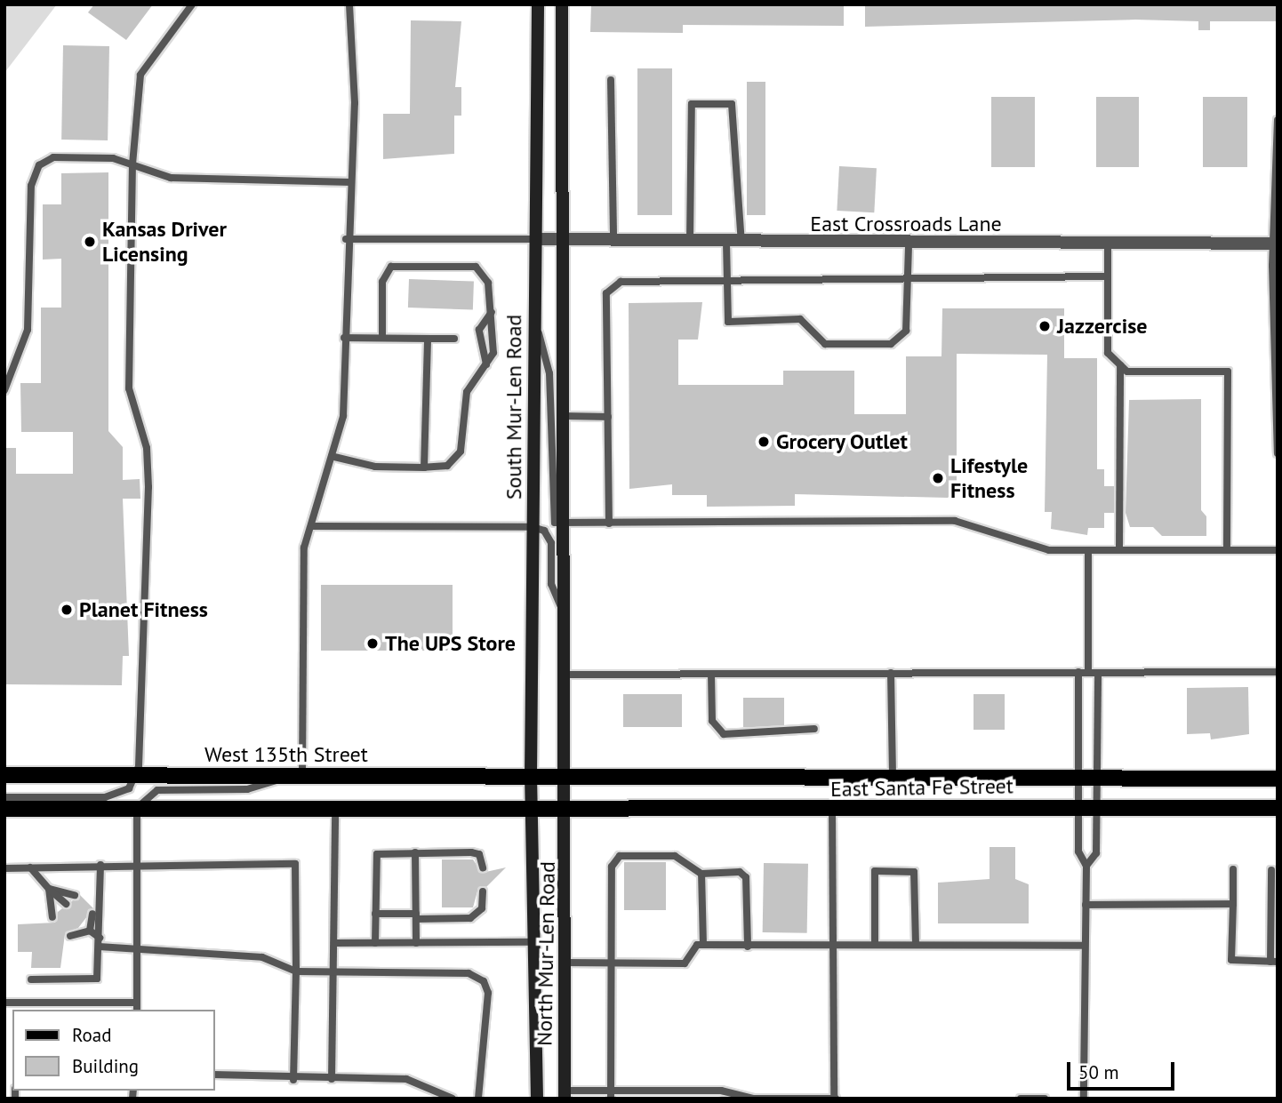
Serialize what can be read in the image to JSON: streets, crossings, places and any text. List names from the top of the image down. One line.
{"streets":{"main road":["South Mur-Len Road","West 135th Street","East Santa Fe Street","North Mur-Len Road"],"street":["East Crossroads Lane"]},"crossings":[["East Crossroads Lane","South Mur-Len Road"],["South Mur-Len Road","West 135th Street"],["South Mur-Len Road","North Mur-Len Road"],["West 135th Street","East Santa Fe Street"],["East Santa Fe Street","North Mur-Len Road"]],"places":["Kansas Driver Licensing","Jazzercise","Grocery Outlet","Lifestyle Fitness","Planet Fitness","The UPS Store"],"legend":["Road","Building"],"scale_bar":"50 m"}
